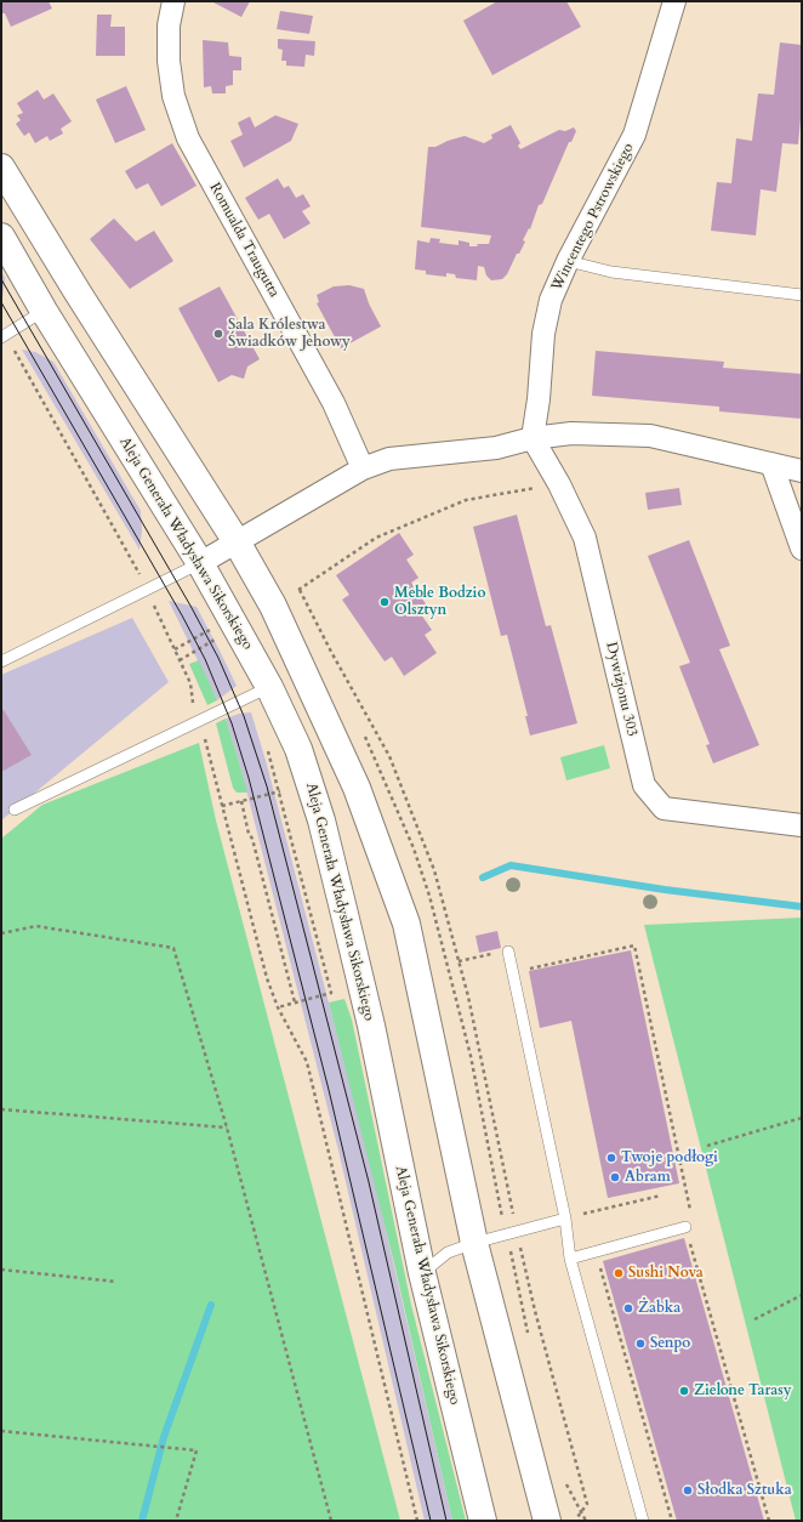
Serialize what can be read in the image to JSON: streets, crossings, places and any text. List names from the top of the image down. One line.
{"streets":{"main road":["Aleja Generała Władysława Sikorskiego"],"street":["Wincentego Pstrowskiego","Romualda Traugutta","Dywizjonu 303"]},"crossings":[["Wincentego Pstrowskiego","Dywizjonu 303"]],"places":["Sala Królestwa Świadków Jehowy","Meble Bodzio Olsztyn","Twoje podłogi","Abram","Sushi Nova","Żabka","Senpo","Zielone Tarasy","Słodka Sztuka"]}
